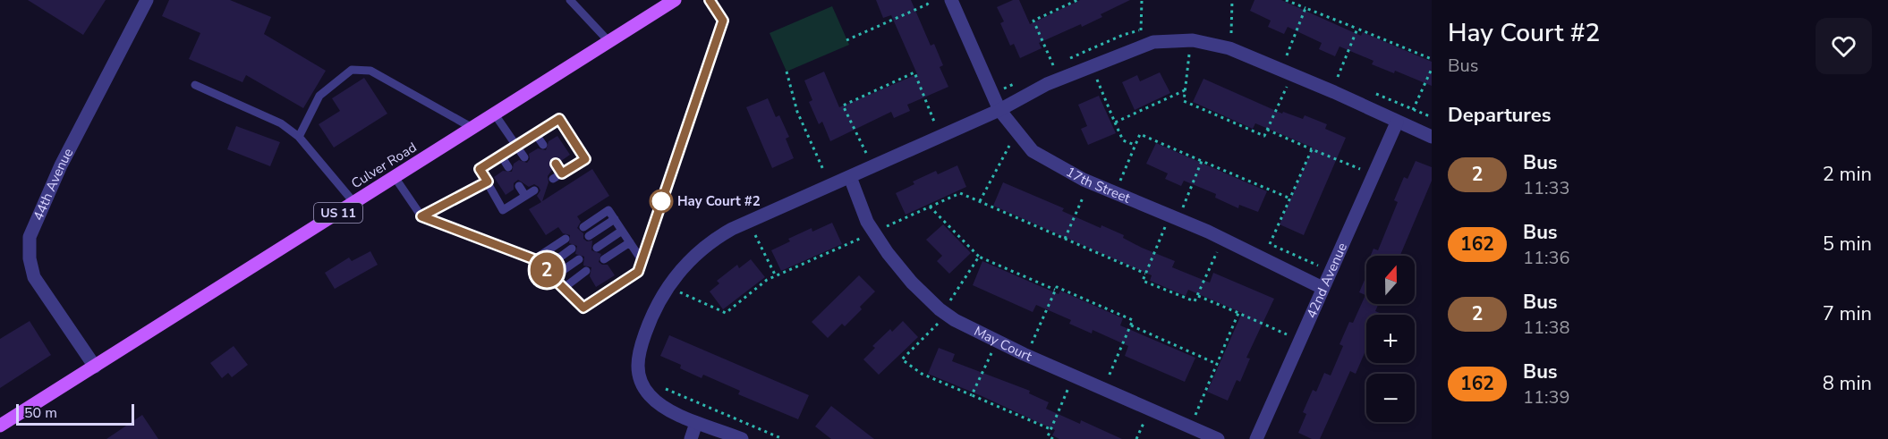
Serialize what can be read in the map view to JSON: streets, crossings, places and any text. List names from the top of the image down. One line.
{"streets":{"main road":["Culver Road","US 11"],"street":["44th Avenue","17th Street","42nd Avenue","May Court"]},"crossings":[["Culver Road","44th Avenue"],["17th Street","42nd Avenue"]],"places":["Hay Court #2"],"lines":["bus line 2"],"scale_bar":"50 m","north":"top","page":{"on_map":"2","heading":[["Hay Court #2","Bus"],"Departures"],"list":[{"mark":"2","name":"Bus","note":"11:33","value":"2 min"},{"mark":"162","name":"Bus","note":"11:36","value":"5 min"},{"mark":"2","name":"Bus","note":"11:38","value":"7 min"},{"mark":"162","name":"Bus","note":"11:39","value":"8 min"}],"map_buttons":["+","−"],"scale":"50 m"}}
